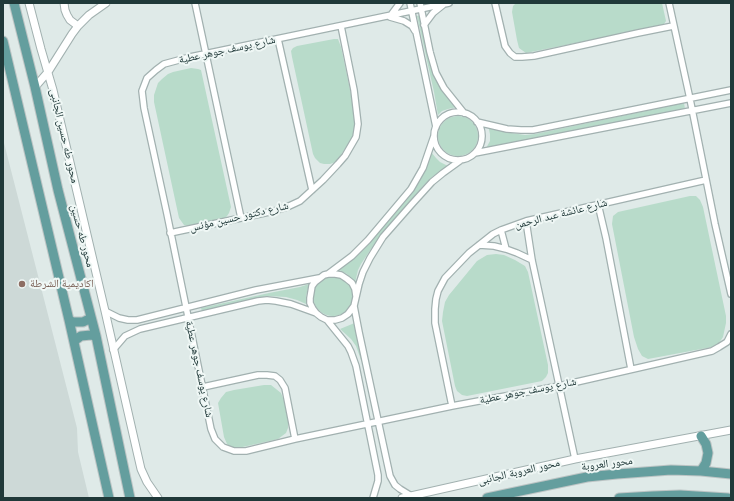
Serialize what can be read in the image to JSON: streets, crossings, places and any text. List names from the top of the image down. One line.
{"streets":{"main road":["محور طه حسين","محور العروبة"],"street":["شارع يوسف جوهر عطية","محور طه حسين الجانبى","شارع عائشة عبد الرحمن","شارع دكتور حسين مؤنس","محور العروبة الجانبى"]},"crossings":[["شارع يوسف جوهر عطية","شارع عائشة عبد الرحمن"],["شارع يوسف جوهر عطية","شارع دكتور حسين مؤنس"]],"places":["اكاديمية الشرطة"]}
